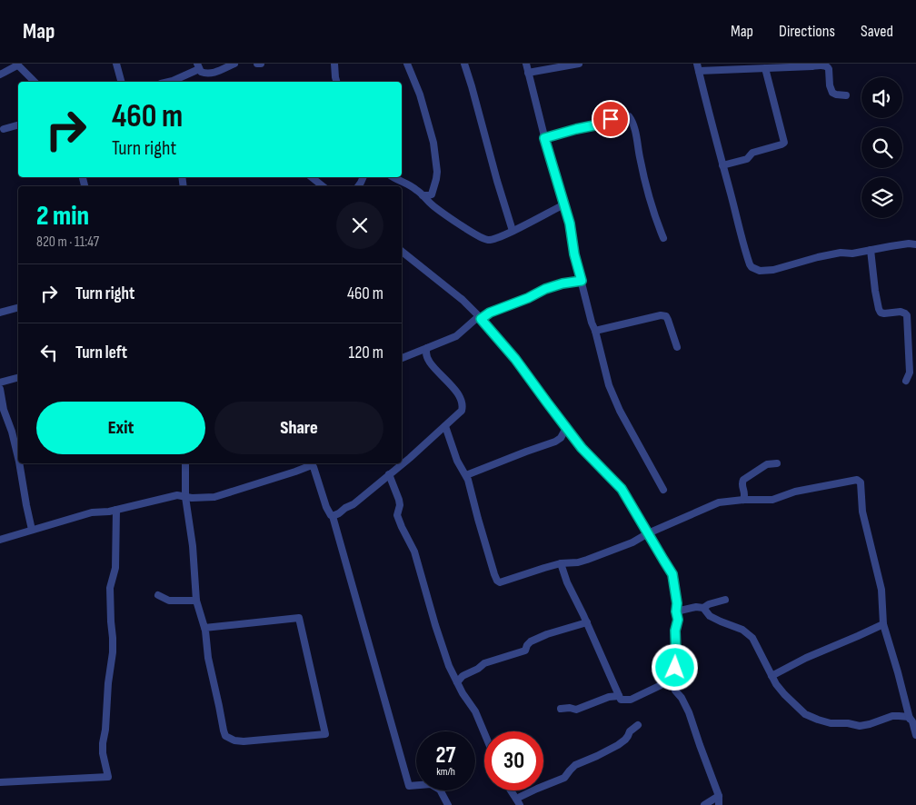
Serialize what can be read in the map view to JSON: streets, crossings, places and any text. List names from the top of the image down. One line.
{"page":{"header":"Map","nav":["Map","Directions","Saved"],"turn":["460 m","Turn right"],"heading":["2 min","820 m · 11:47"],"list":[{"name":"Turn right","value":"460 m"},{"name":"Turn left","value":"120 m"}],"buttons":["Exit","Share"],"speed":"27 km/h","limit":"30"}}
